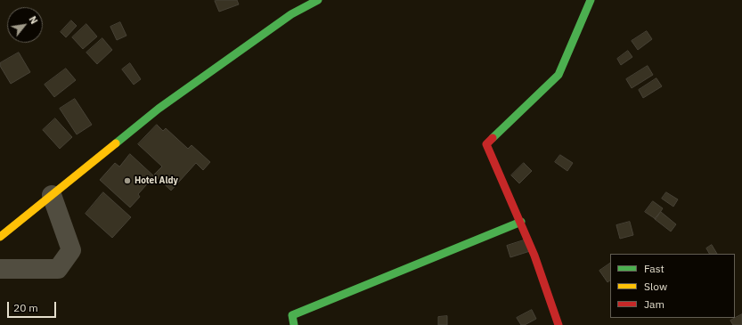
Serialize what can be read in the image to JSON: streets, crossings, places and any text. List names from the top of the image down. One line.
{"places":["Hotel Aldy"],"legend":["Fast","Slow","Jam"],"scale_bar":"20 m","north":"top right"}
